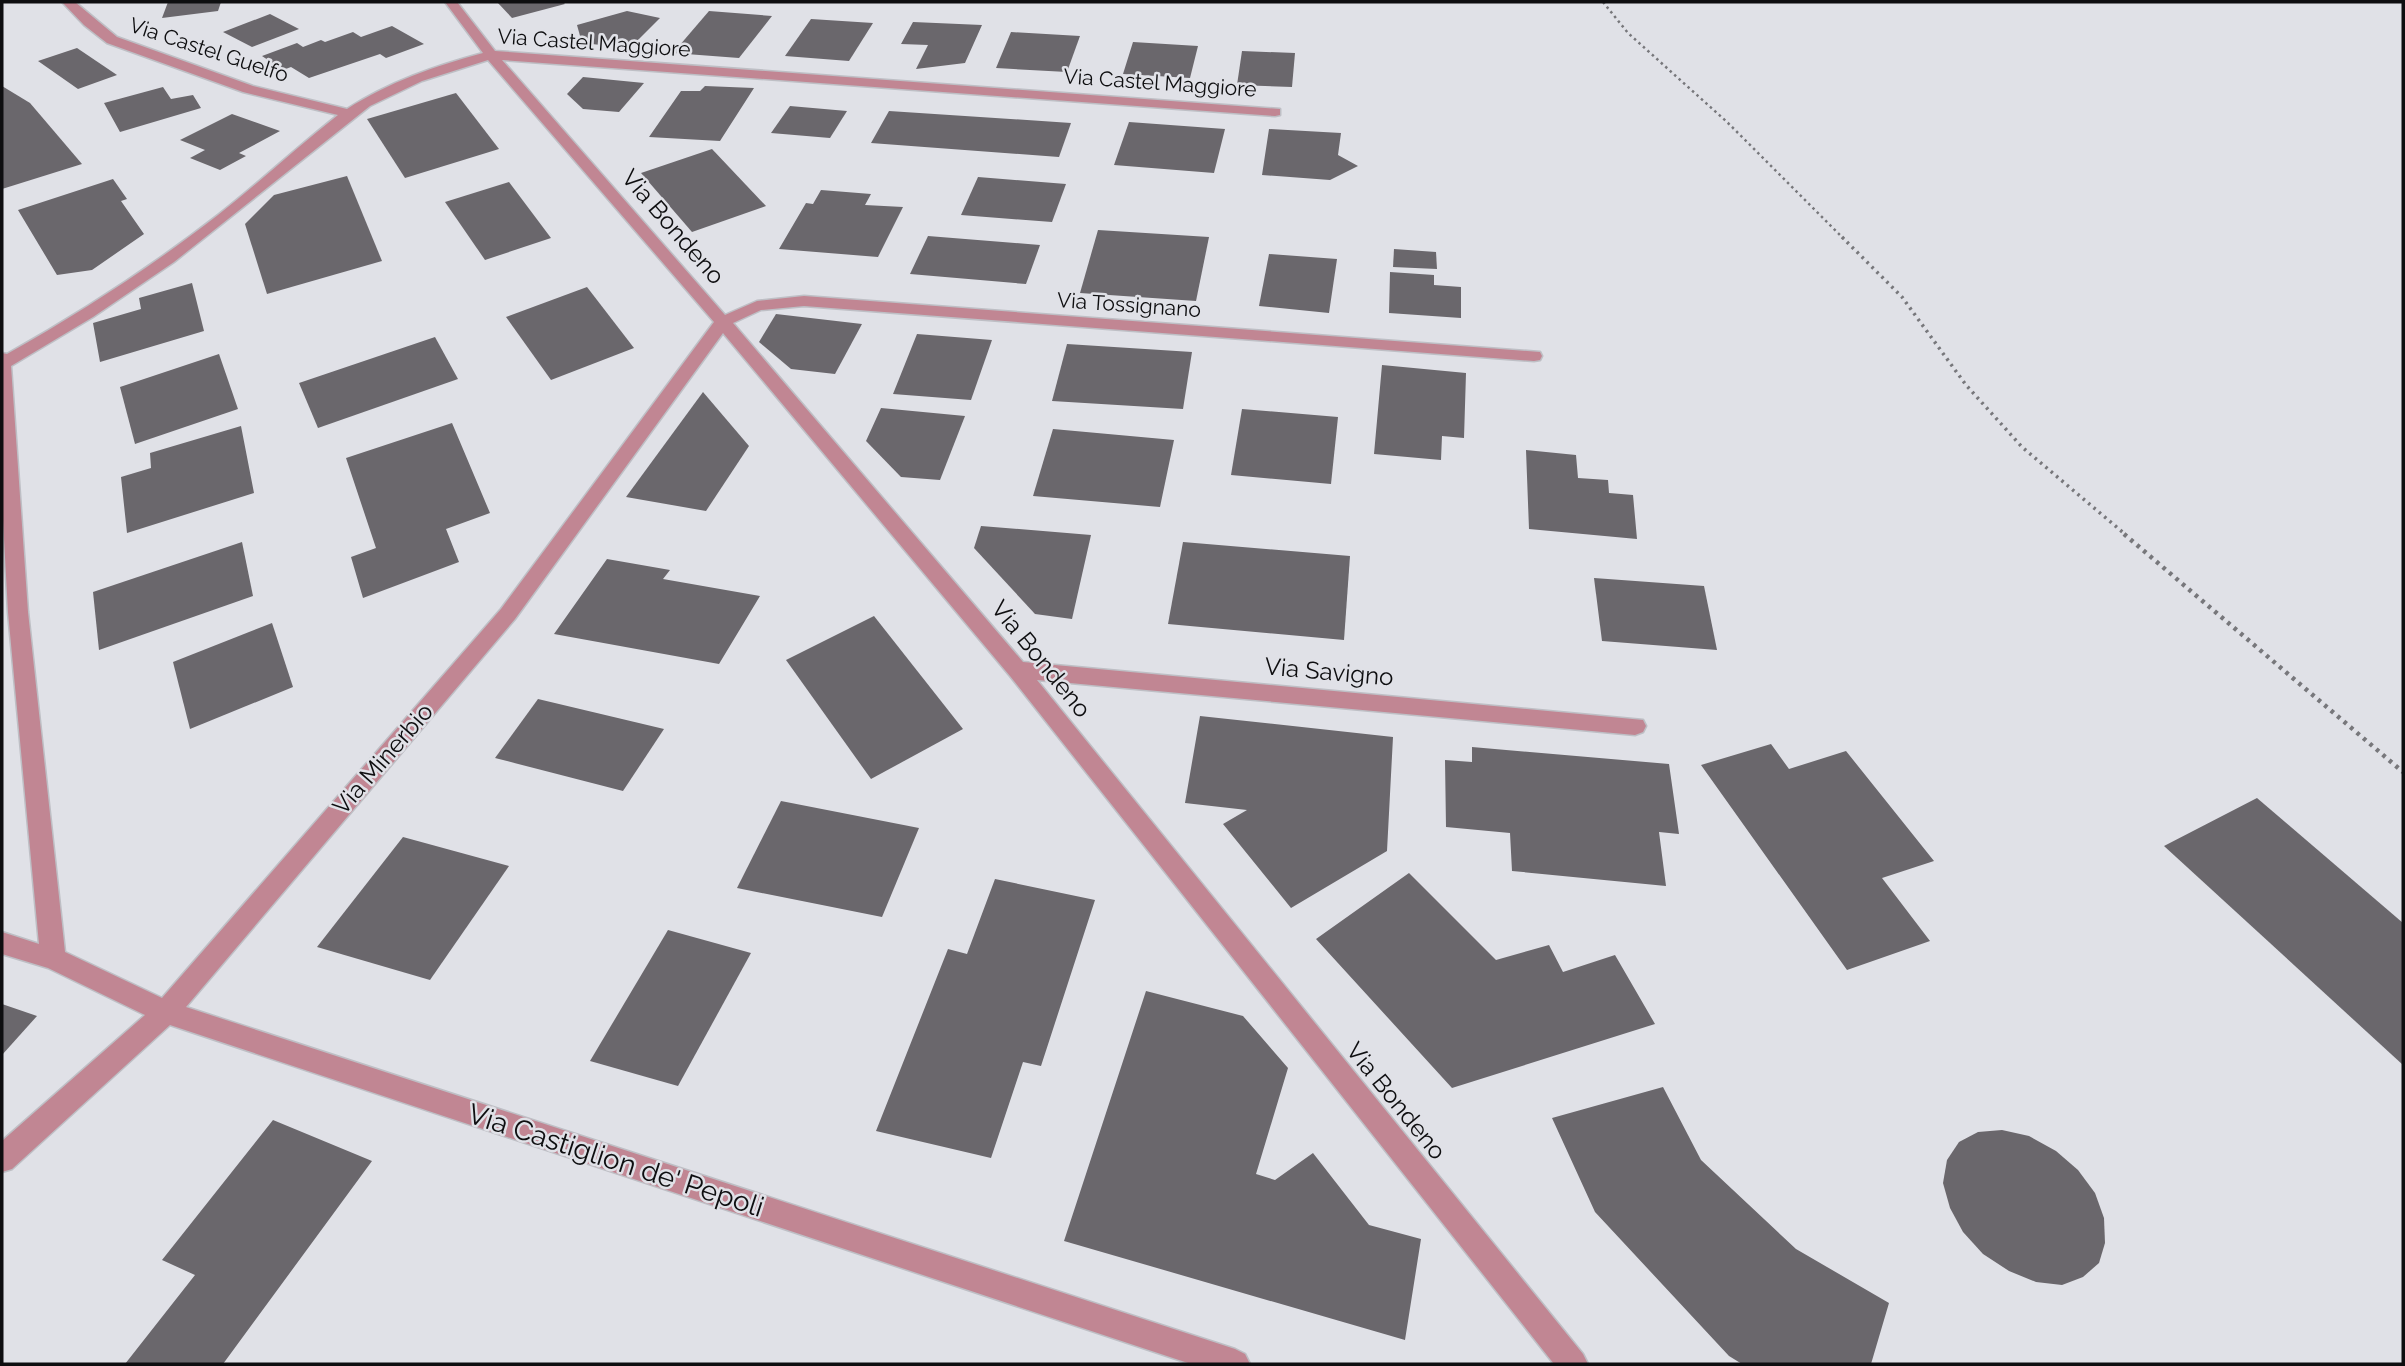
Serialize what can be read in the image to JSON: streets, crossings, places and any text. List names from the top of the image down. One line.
{"streets":{"street":["Via Castel Maggiore","Via Castel Guelfo","Via Bondeno","Via Tossignano","Via Savigno","Via Minerbio","Via Castiglion de' Pepoli"]},"crossings":[["Via Castel Maggiore","Via Castel Guelfo"],["Via Castel Maggiore","Via Bondeno"],["Via Bondeno","Via Tossignano"],["Via Bondeno","Via Savigno"],["Via Bondeno","Via Minerbio"],["Via Tossignano","Via Minerbio"],["Via Minerbio","Via Castiglion de' Pepoli"]]}
